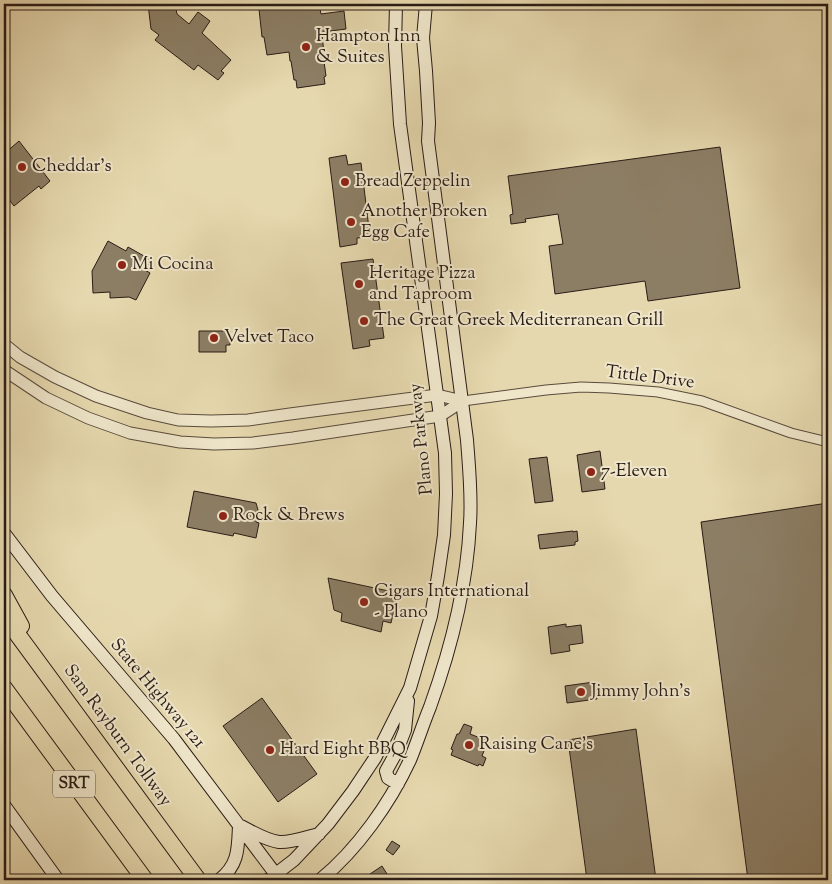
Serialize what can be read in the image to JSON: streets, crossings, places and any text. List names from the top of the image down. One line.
{"streets":{"highway":["Sam Rayburn Tollway","SRT"],"main road":["Plano Parkway","State Highway 121"],"street":["Tittle Drive"]},"crossings":[["Plano Parkway","State Highway 121"]],"places":["Hampton Inn & Suites","Cheddar's","Bread Zeppelin","Another Broken Egg Cafe","Mi Cocina","Heritage Pizza and Taproom","The Great Greek Mediterranean Grill","Velvet Taco","7-Eleven","Rock & Brews","Cigars International - Plano","Jimmy John's","Raising Cane's","Hard Eight BBQ"]}
